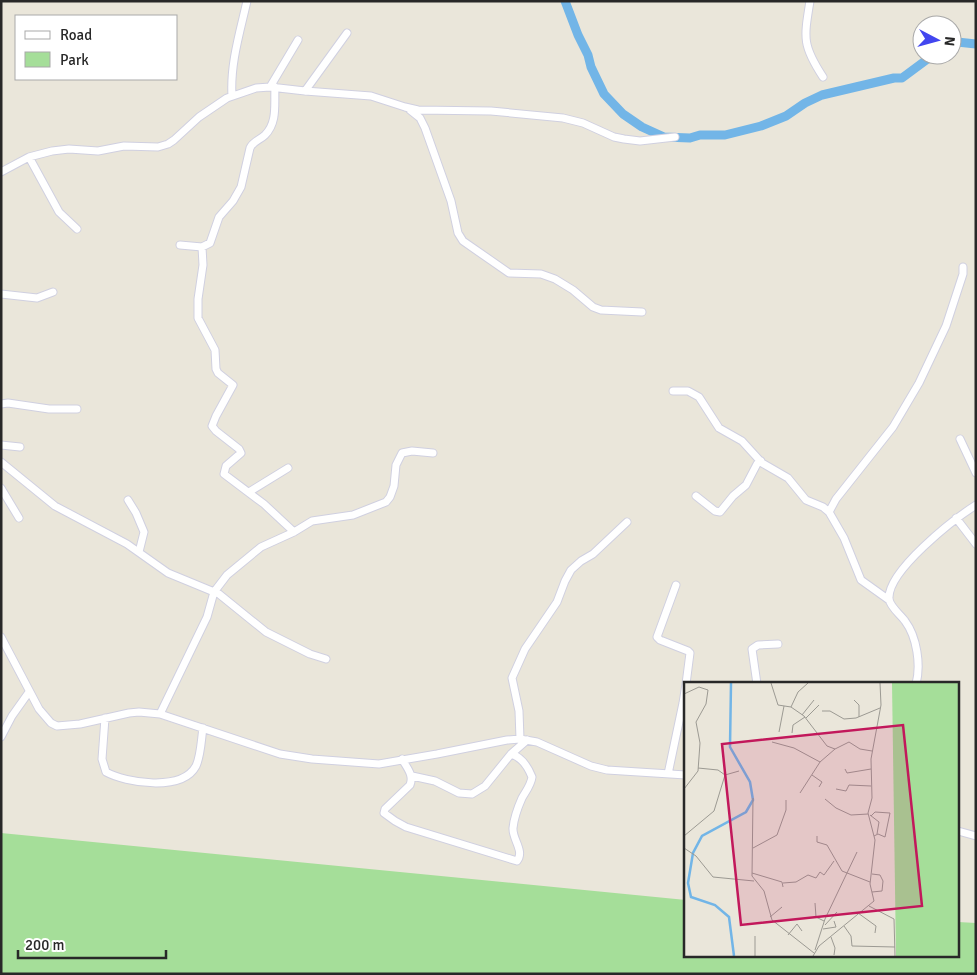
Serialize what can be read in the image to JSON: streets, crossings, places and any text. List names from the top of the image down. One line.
{"legend":["Road","Park"],"scale_bar":"200 m","north":"right"}
